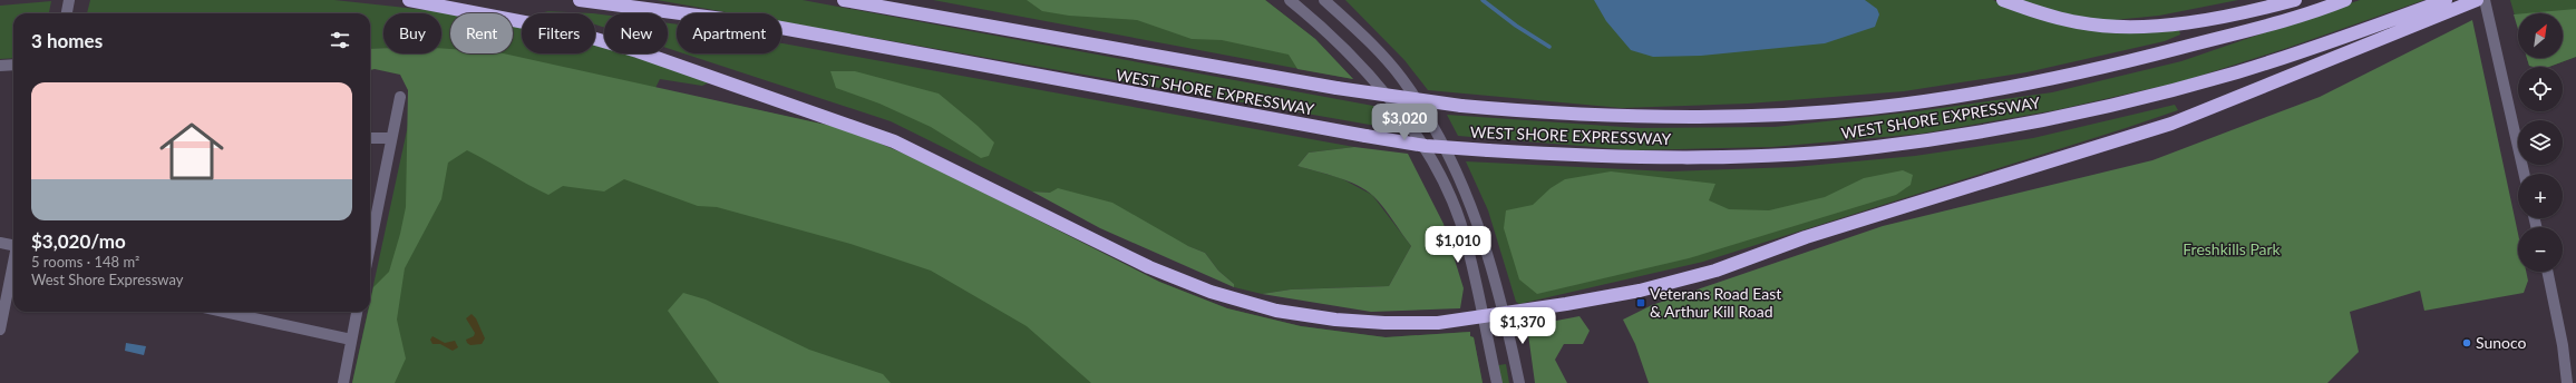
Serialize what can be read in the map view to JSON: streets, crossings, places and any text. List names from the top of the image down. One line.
{"streets":{"highway":["WEST SHORE EXPRESSWAY"]},"parks":["Freshkills Park"],"places":{"transit":["Veterans Road East & Arthur Kill Road"],"other":["Sunoco"]},"north":"top right","page":{"map_buttons":["+","−"],"chip":["Buy","Rent","Filters","New","Apartment"],"heading":"3 homes","list":[{"name":"$3,020/mo","note":"5 rooms · 148 m² · West Shore Expressway"}],"price":["$3,020","$1,010","$1,370"]}}
